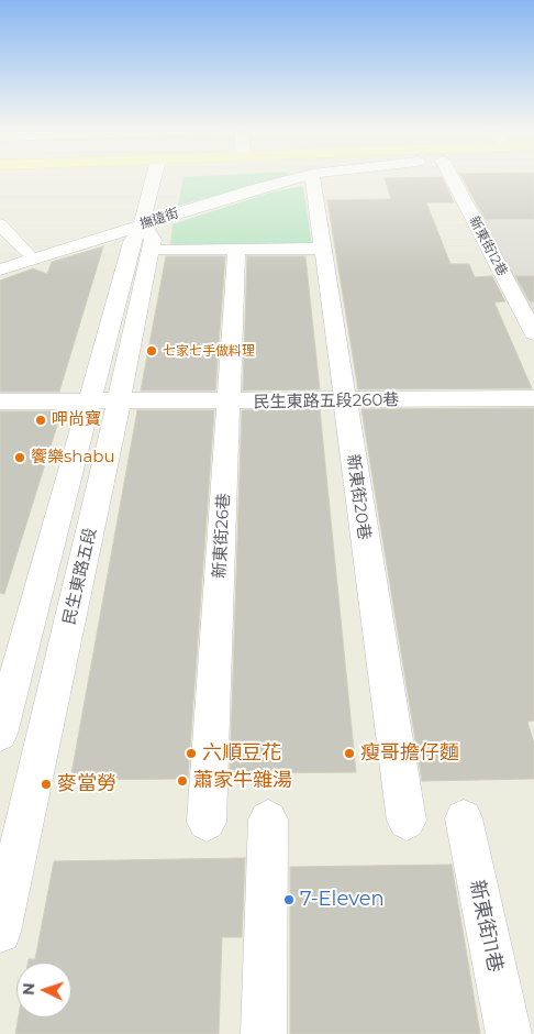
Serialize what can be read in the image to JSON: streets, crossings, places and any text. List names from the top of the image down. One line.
{"streets":{"street":["撫遠街","新東街12巷","民生東路五段260巷","新東街20巷","新東街26巷","民生東路五段","新東街11巷"]},"crossings":[["撫遠街","民生東路五段"],["民生東路五段260巷","新東街20巷"],["民生東路五段260巷","新東街26巷"],["民生東路五段260巷","民生東路五段"]],"places":["七家七手做料理","呷尚寶","饗樂shabu","六順豆花","瘦哥擔仔麵","蕭家牛雜湯","麥當勞","7-Eleven"],"north":"left"}
